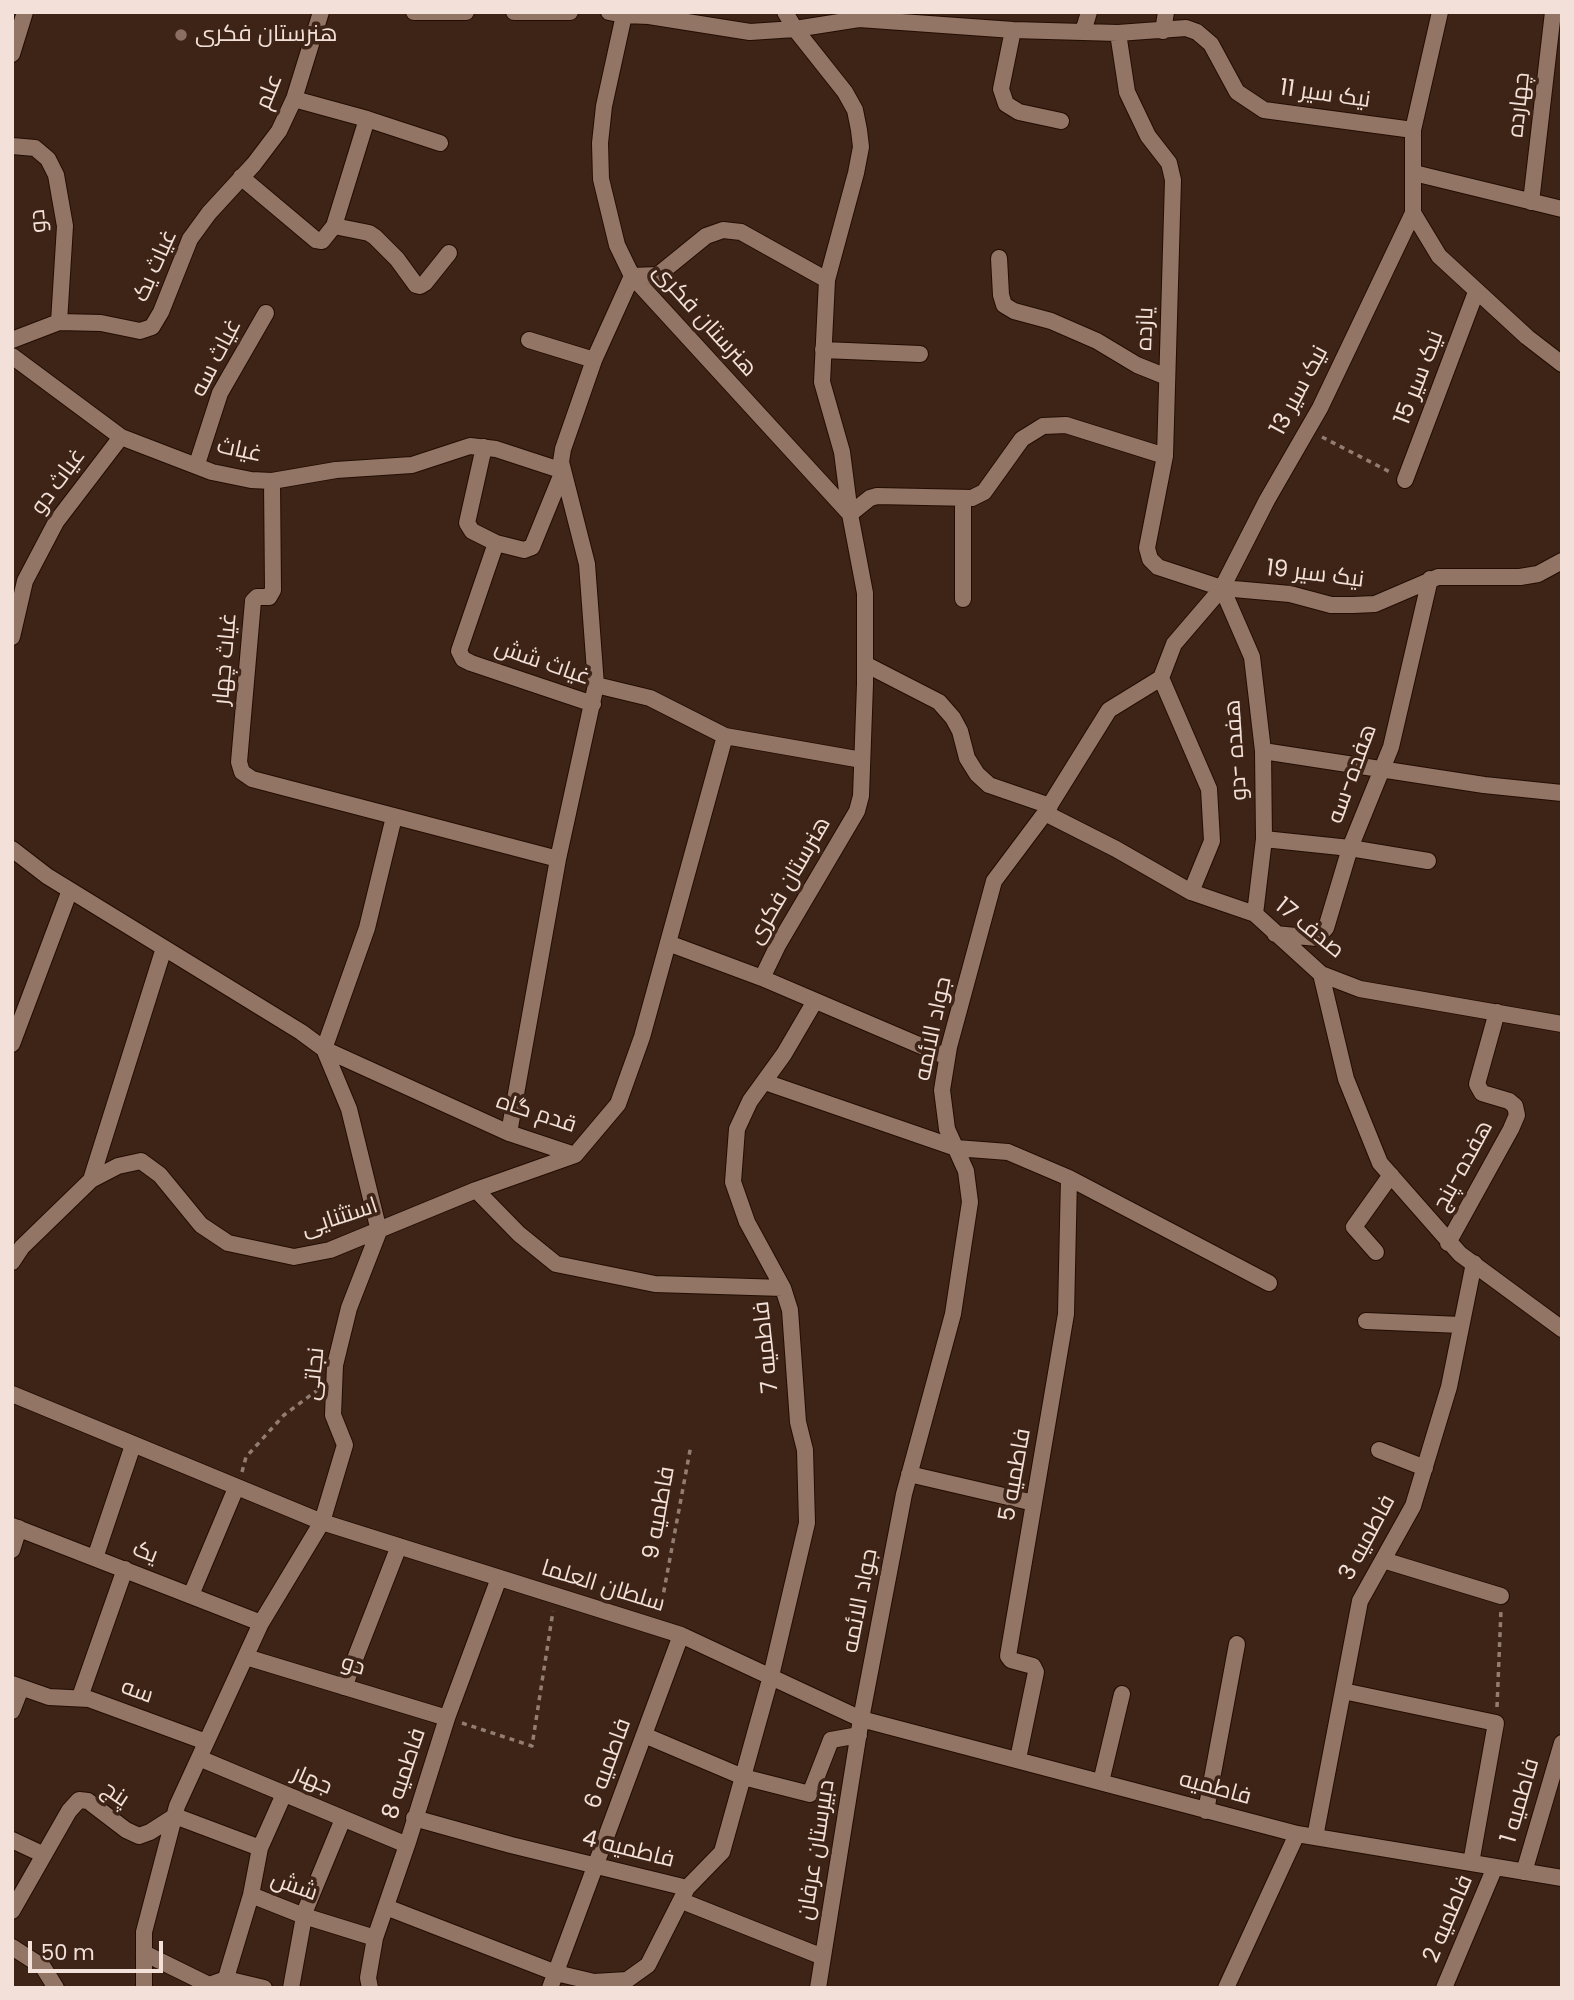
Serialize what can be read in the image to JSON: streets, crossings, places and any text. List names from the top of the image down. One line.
{"streets":{"street":["علم","نیک سیر 11","چهارده","دو","غیاث یک","هنرستان فکری","یازده","غیاث سه","نیک سیر 15","نیک سیر 13","غیاث","غیاث دو","نیک سیر 19","غیاث چهار","غیاث شش","هفده -دو","هفده-سه","صدف 17","جواد الائمه","قدم گاه","هفده-پنج","استثنایی","فاطمیه 7","نجاتی","فاطمیه 5","فاطمیه 3","یک","سلطان العلما","سه","فاطمیه 6","فاطمیه 8","جهار","فاطمیه","پنج","فاطمیه 1","فاطمیه 4","دبیرستان عرفان","شش","فاطمیه 2"],"path":["فاطمیه 9"]},"crossings":[["علم","غیاث یک"],["دو","غیاث یک"],["دو","فاطمیه 8"],["هنرستان فکری","صدف 17"],["یازده","نیک سیر 13"],["یازده","نیک سیر 19"],["یازده","هفده -دو"],["غیاث سه","غیاث"],["نیک سیر 13","نیک سیر 19"],["نیک سیر 13","هفده -دو"],["غیاث","غیاث دو"],["غیاث","غیاث چهار"],["نیک سیر 19","هفده -دو"],["نیک سیر 19","هفده-سه"],["هفده -دو","صدف 17"],["هفده-سه","صدف 17"],["صدف 17","جواد الائمه"],["صدف 17","هفده-پنج"],["جواد الائمه","سلطان العلما"],["جواد الائمه","فاطمیه"],["جواد الائمه","دبیرستان عرفان"],["قدم گاه","استثنایی"],["استثنایی","نجاتی"],["فاطمیه 7","سلطان العلما"],["فاطمیه 7","فاطمیه 4"],["نجاتی","سلطان العلما"],["فاطمیه 5","فاطمیه"],["فاطمیه 9","سلطان العلما"],["فاطمیه 3","فاطمیه"],["سلطان العلما","فاطمیه 6"],["سلطان العلما","فاطمیه 8"],["سلطان العلما","فاطمیه"],["سلطان العلما","فاطمیه 4"],["سلطان العلما","دبیرستان عرفان"],["فاطمیه 6","فاطمیه 4"],["فاطمیه 8","جهار"],["فاطمیه 8","فاطمیه 4"],["فاطمیه 8","شش"],["فاطمیه","فاطمیه 1"],["فاطمیه","دبیرستان عرفان"],["فاطمیه","فاطمیه 2"],["پنج","شش"]],"places":["هنرستان فکری"],"scale_bar":"50 m"}
